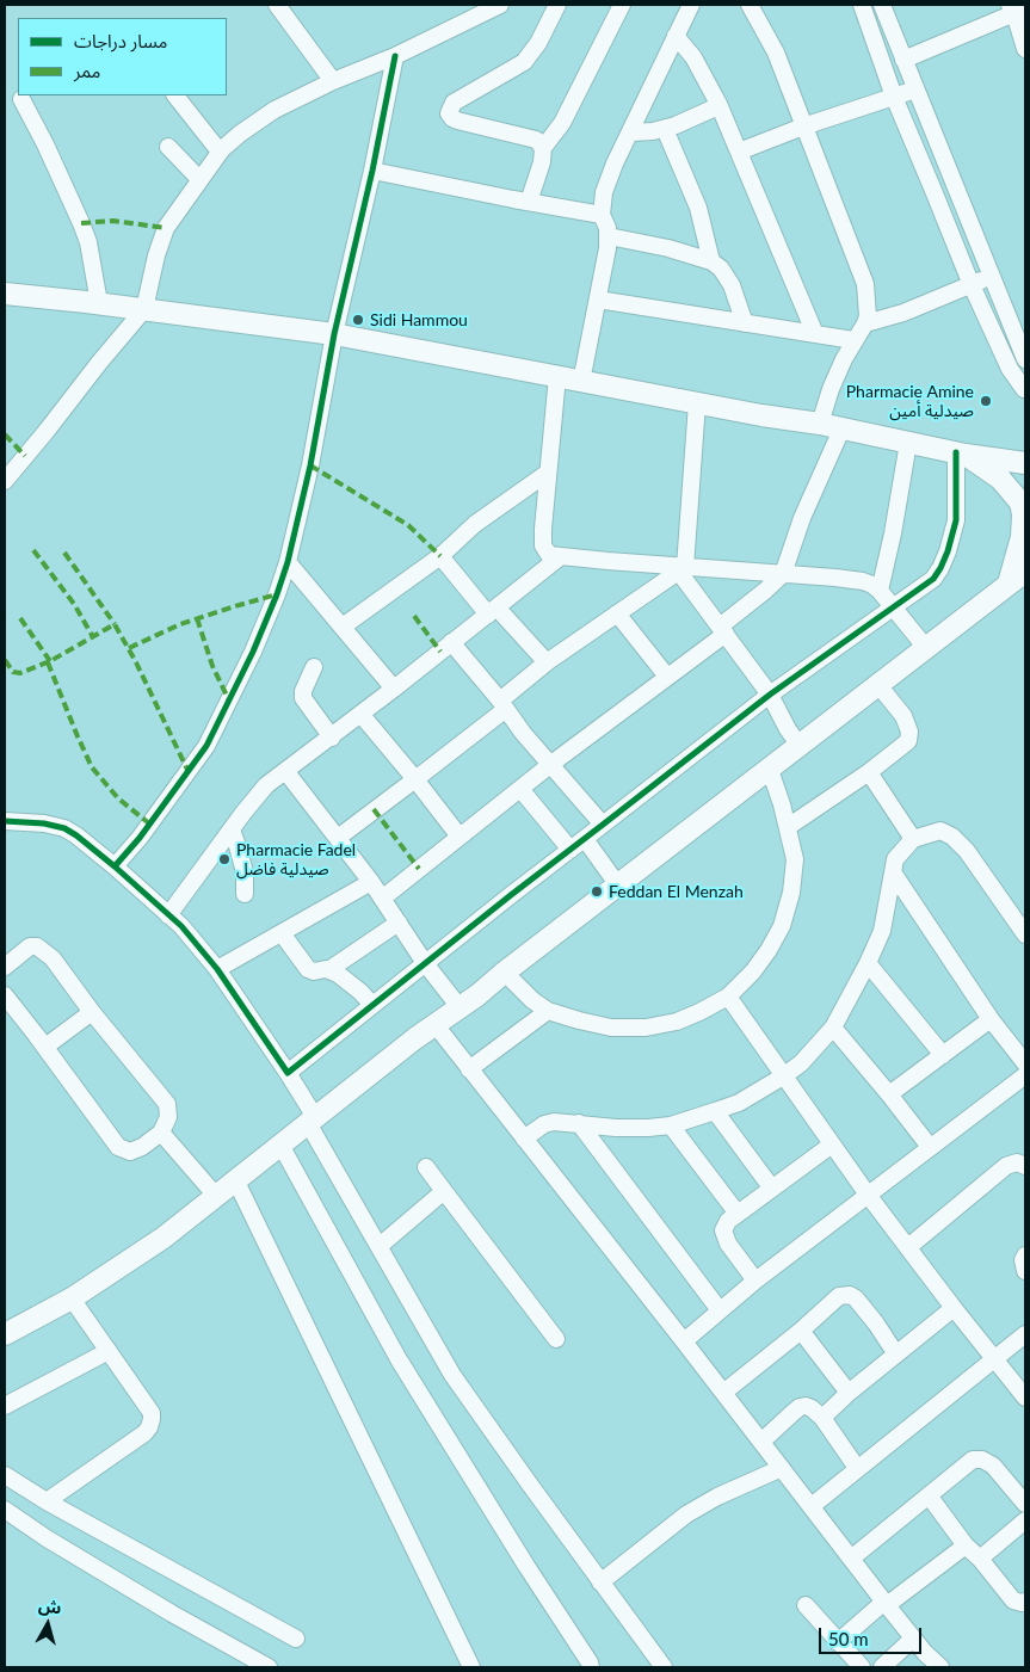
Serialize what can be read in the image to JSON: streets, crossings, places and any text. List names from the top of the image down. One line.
{"places":["Sidi Hammou","Pharmacie Amine صيدلية أمين","Pharmacie Fadel صيدلية فاضل","Feddan El Menzah"],"legend":["مسار دراجات","ممر"],"scale_bar":"50 m","north":"top"}
